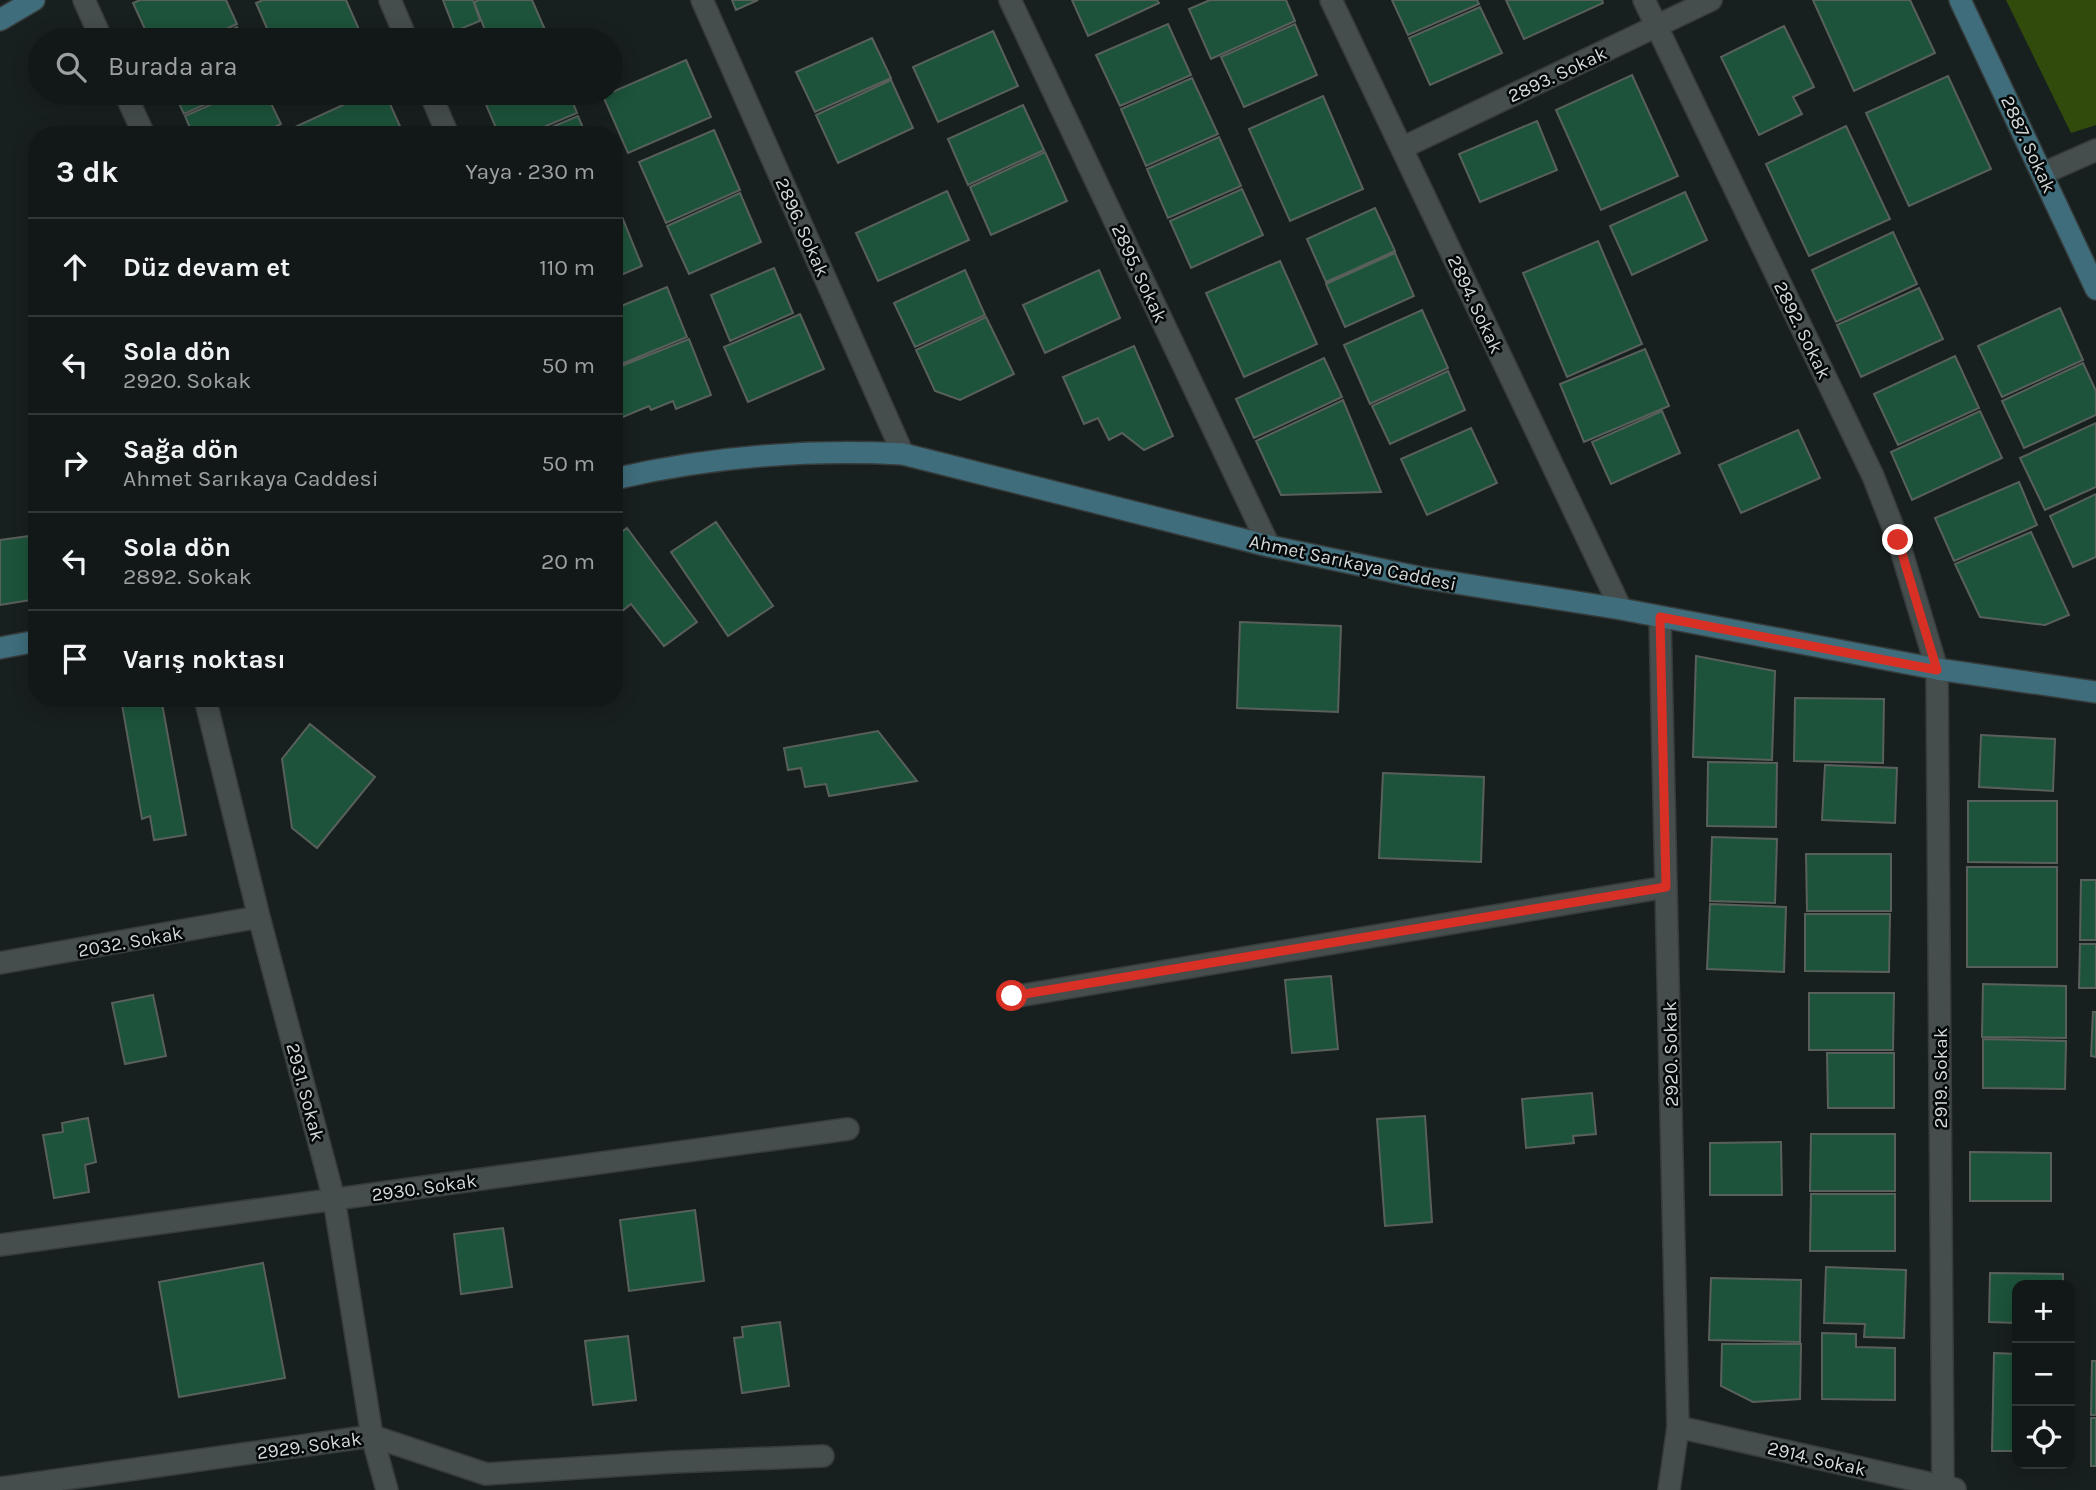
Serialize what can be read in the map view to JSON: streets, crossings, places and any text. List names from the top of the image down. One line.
{"streets":{"main road":["2887. Sokak","Ahmet Sarıkaya Caddesi"],"street":["2893. Sokak","2896. Sokak","2895. Sokak","2894. Sokak","2892. Sokak","2032. Sokak","2920. Sokak","2919. Sokak","2931. Sokak","2930. Sokak","2929. Sokak","2914. Sokak"]},"crossings":[["2893. Sokak","2894. Sokak"],["2893. Sokak","2892. Sokak"],["2896. Sokak","Ahmet Sarıkaya Caddesi"],["2895. Sokak","Ahmet Sarıkaya Caddesi"],["2894. Sokak","Ahmet Sarıkaya Caddesi"],["2892. Sokak","Ahmet Sarıkaya Caddesi"],["2892. Sokak","2919. Sokak"],["Ahmet Sarıkaya Caddesi","2920. Sokak"],["Ahmet Sarıkaya Caddesi","2919. Sokak"],["2032. Sokak","2931. Sokak"],["2920. Sokak","2914. Sokak"],["2919. Sokak","2914. Sokak"],["2931. Sokak","2930. Sokak"],["2931. Sokak","2929. Sokak"]],"page":{"search":"Burada ara","heading":["3 dk","Yaya · 230 m"],"list":[["Düz devam et","110 m"],["Sola dön","2920. Sokak","50 m"],["Sağa dön","Ahmet Sarıkaya Caddesi","50 m"],["Sola dön","2892. Sokak","20 m"],"Varış noktası"],"map_buttons":["+","−"]}}
